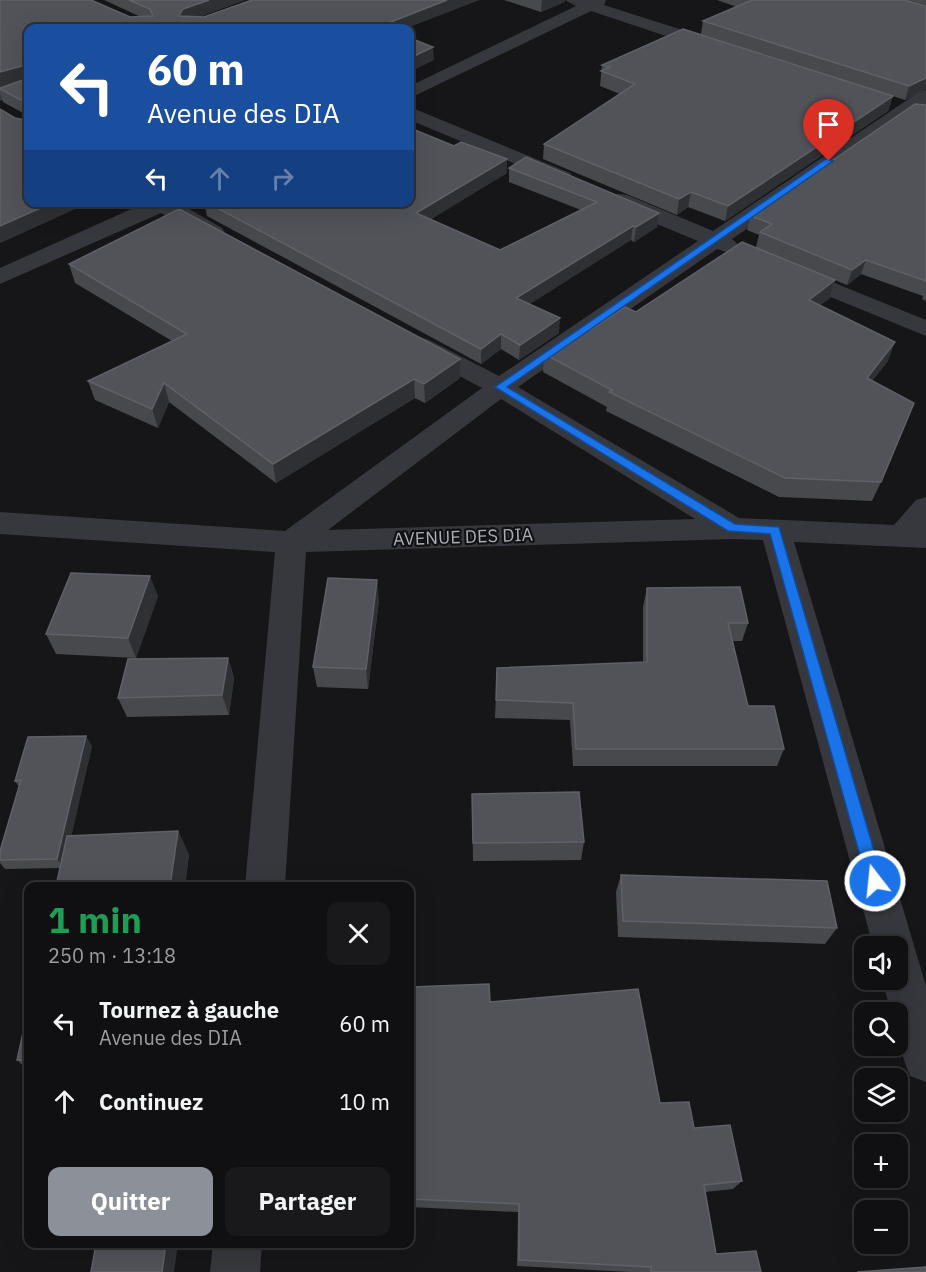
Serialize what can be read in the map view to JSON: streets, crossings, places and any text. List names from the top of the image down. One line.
{"streets":{"street":["AVENUE DES DIA"]},"page":{"turn":["60 m","Avenue des DIA"],"heading":["1 min","250 m · 13:18"],"map_buttons":["+","−"],"list":[{"name":"Tournez à gauche","note":"Avenue des DIA","value":"60 m"},{"name":"Continuez","value":"10 m"}],"buttons":["Quitter","Partager"]}}
